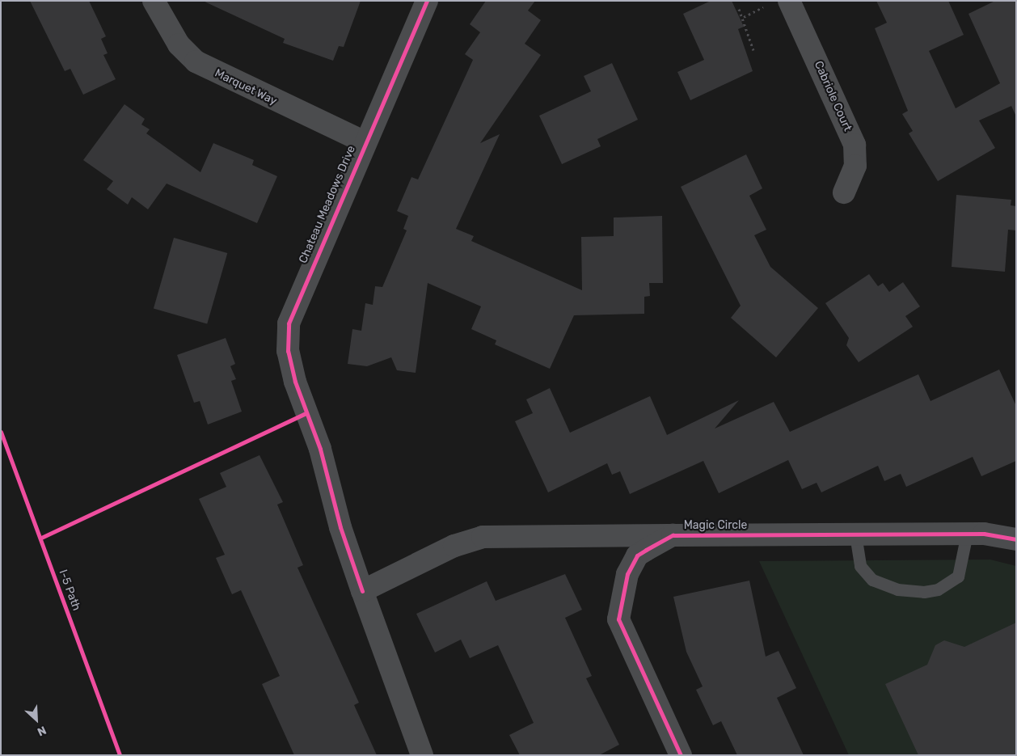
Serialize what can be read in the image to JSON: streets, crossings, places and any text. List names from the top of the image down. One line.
{"streets":{"street":["Marquet Way","Cabriole Court","Chateau Meadows Drive","Magic Circle"],"cycle path":["I-5 Path"]},"crossings":[["Marquet Way","Chateau Meadows Drive"]],"north":"bottom right"}
